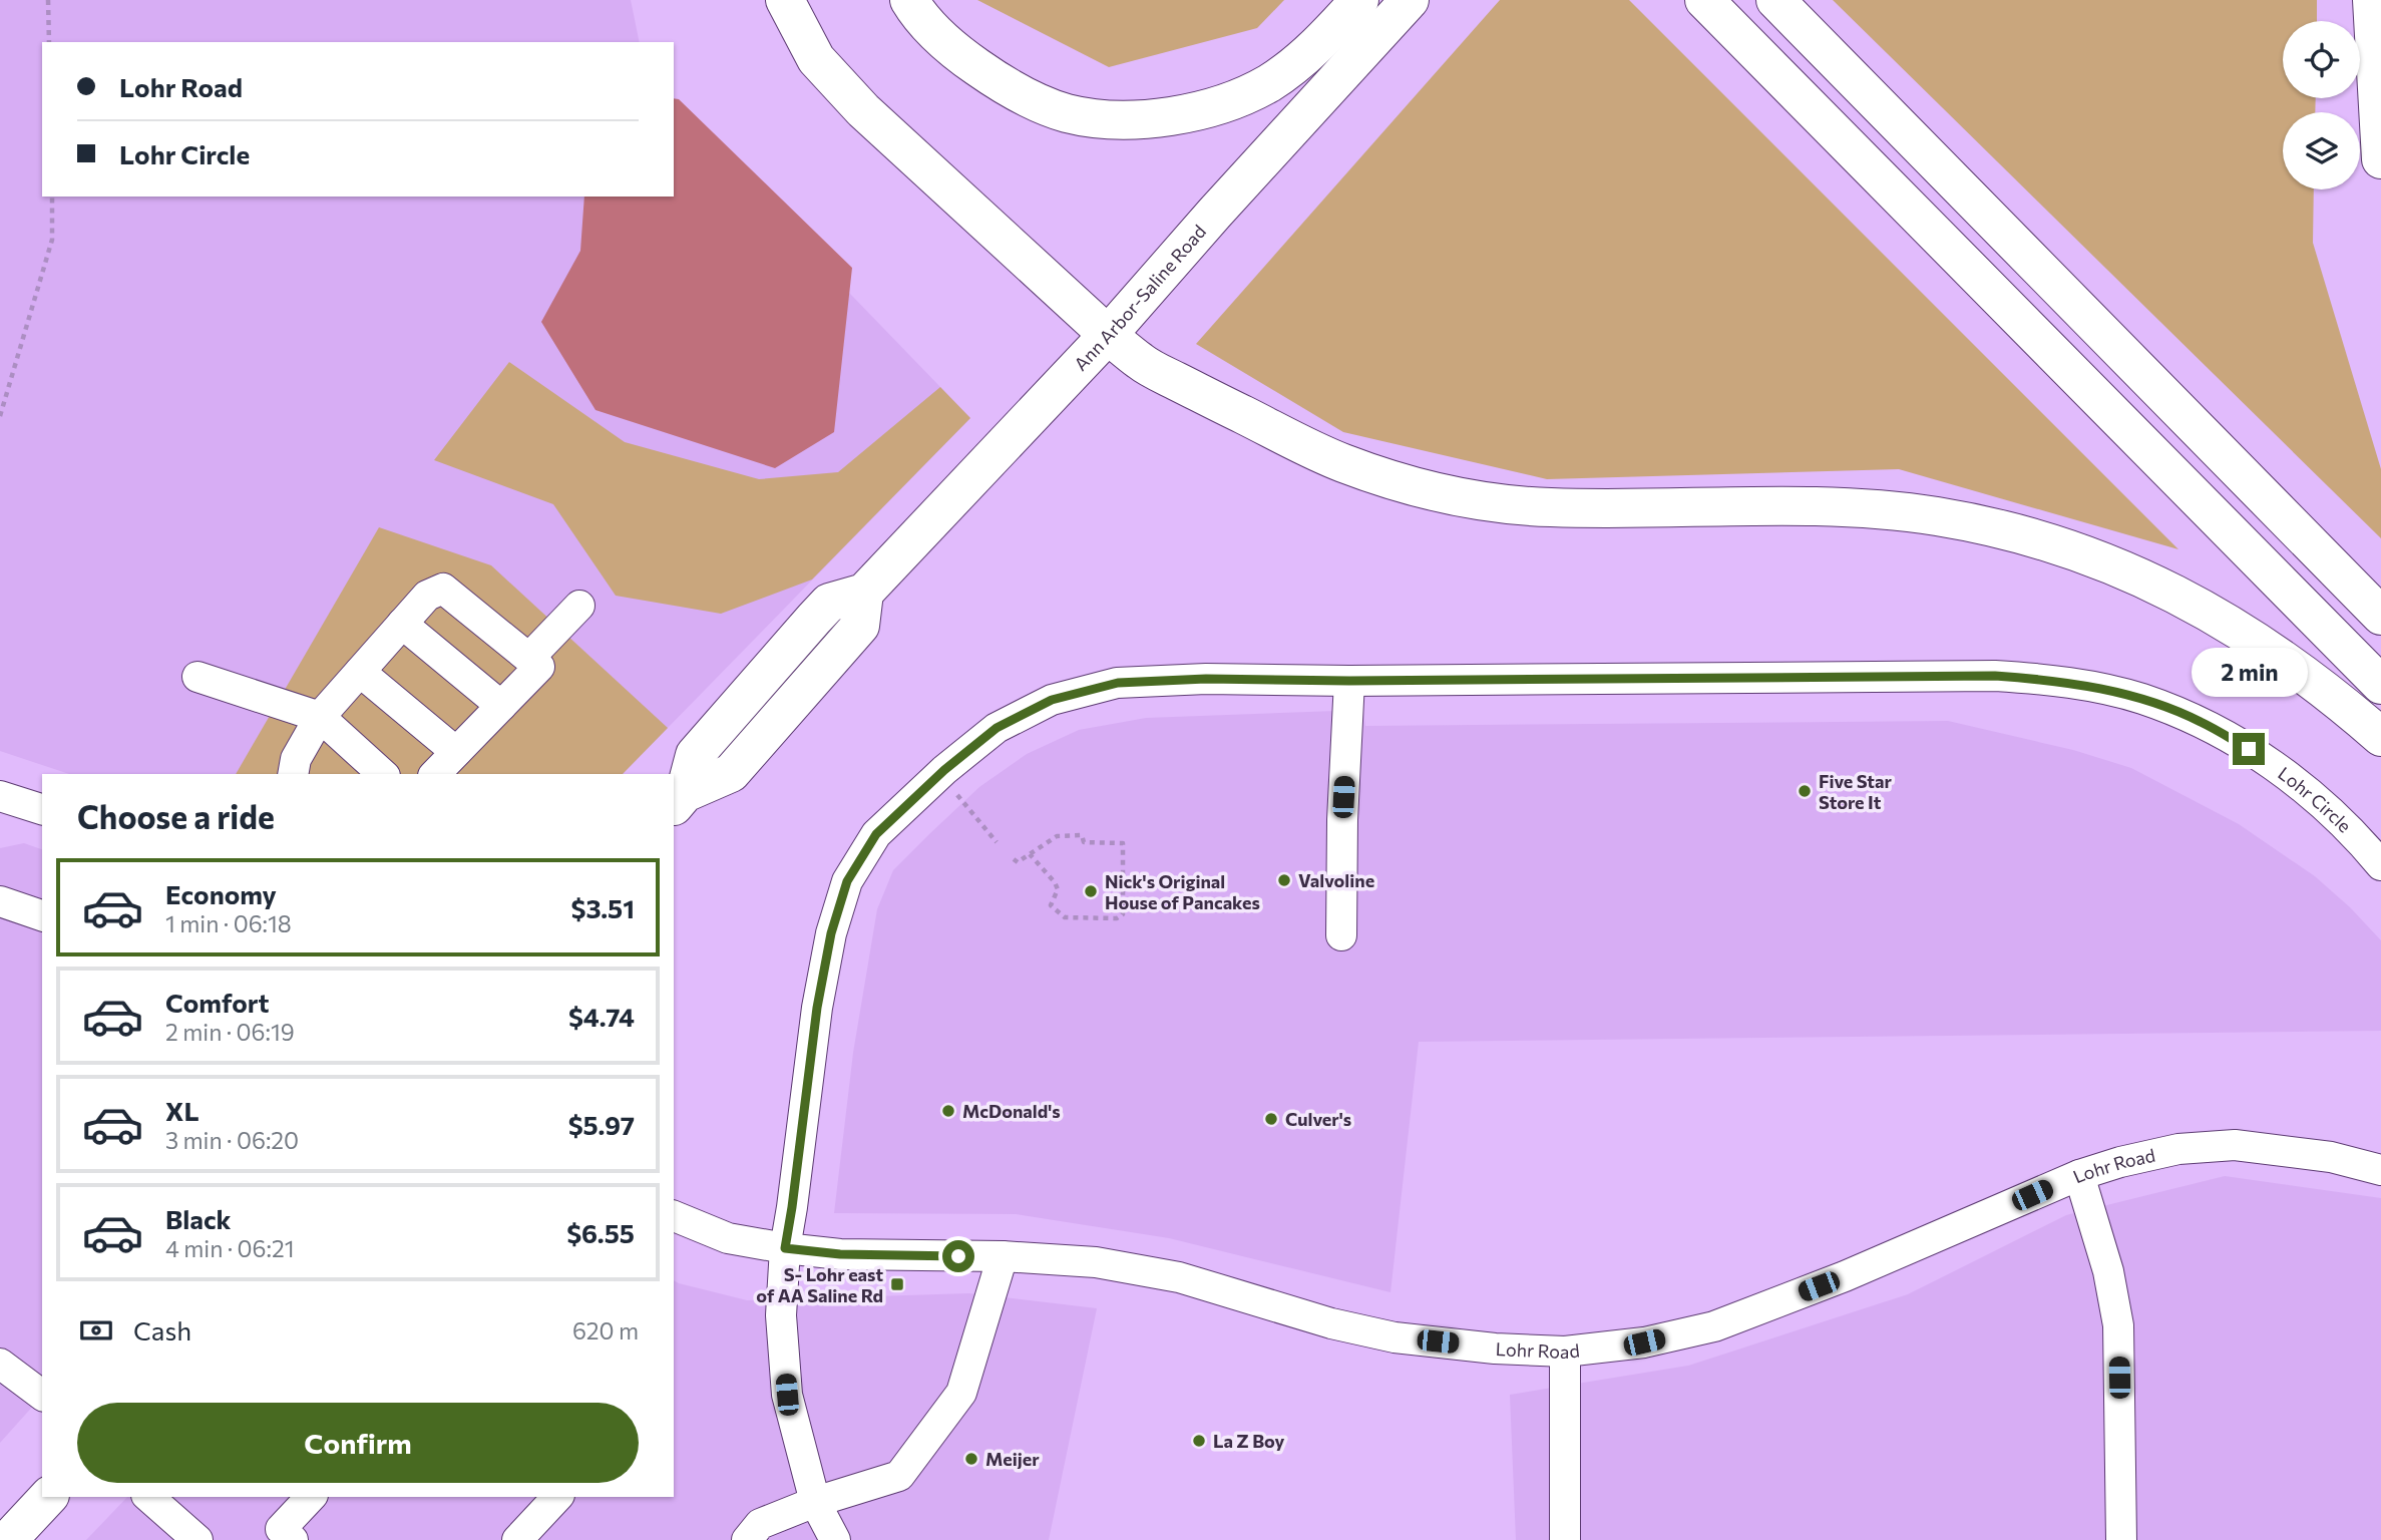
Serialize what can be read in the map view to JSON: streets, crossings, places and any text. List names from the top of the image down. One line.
{"streets":{"main road":["Ann Arbor-Saline Road"],"street":["Lohr Circle","Lohr Road"]},"crossings":[["Lohr Circle","Lohr Road"]],"places":{"other":["Five Star Store It","Valvoline","Nick's Original House of Pancakes","McDonald's","Culver's","La Z Boy","Meijer"],"transit":["S- Lohr east of AA Saline Rd"]},"page":{"banner":["Lohr Road","Lohr Circle"],"bubble":"2 min","heading":"Choose a ride","list":[{"name":"Economy","note":"1 min · 06:18","value":"$3.51"},{"name":"Comfort","note":"2 min · 06:19","value":"$4.74"},{"name":"XL","note":"3 min · 06:20","value":"$5.97"},{"name":"Black","note":"4 min · 06:21","value":"$6.55"}],"pay":["Cash","620 m"],"buttons":"Confirm"}}
